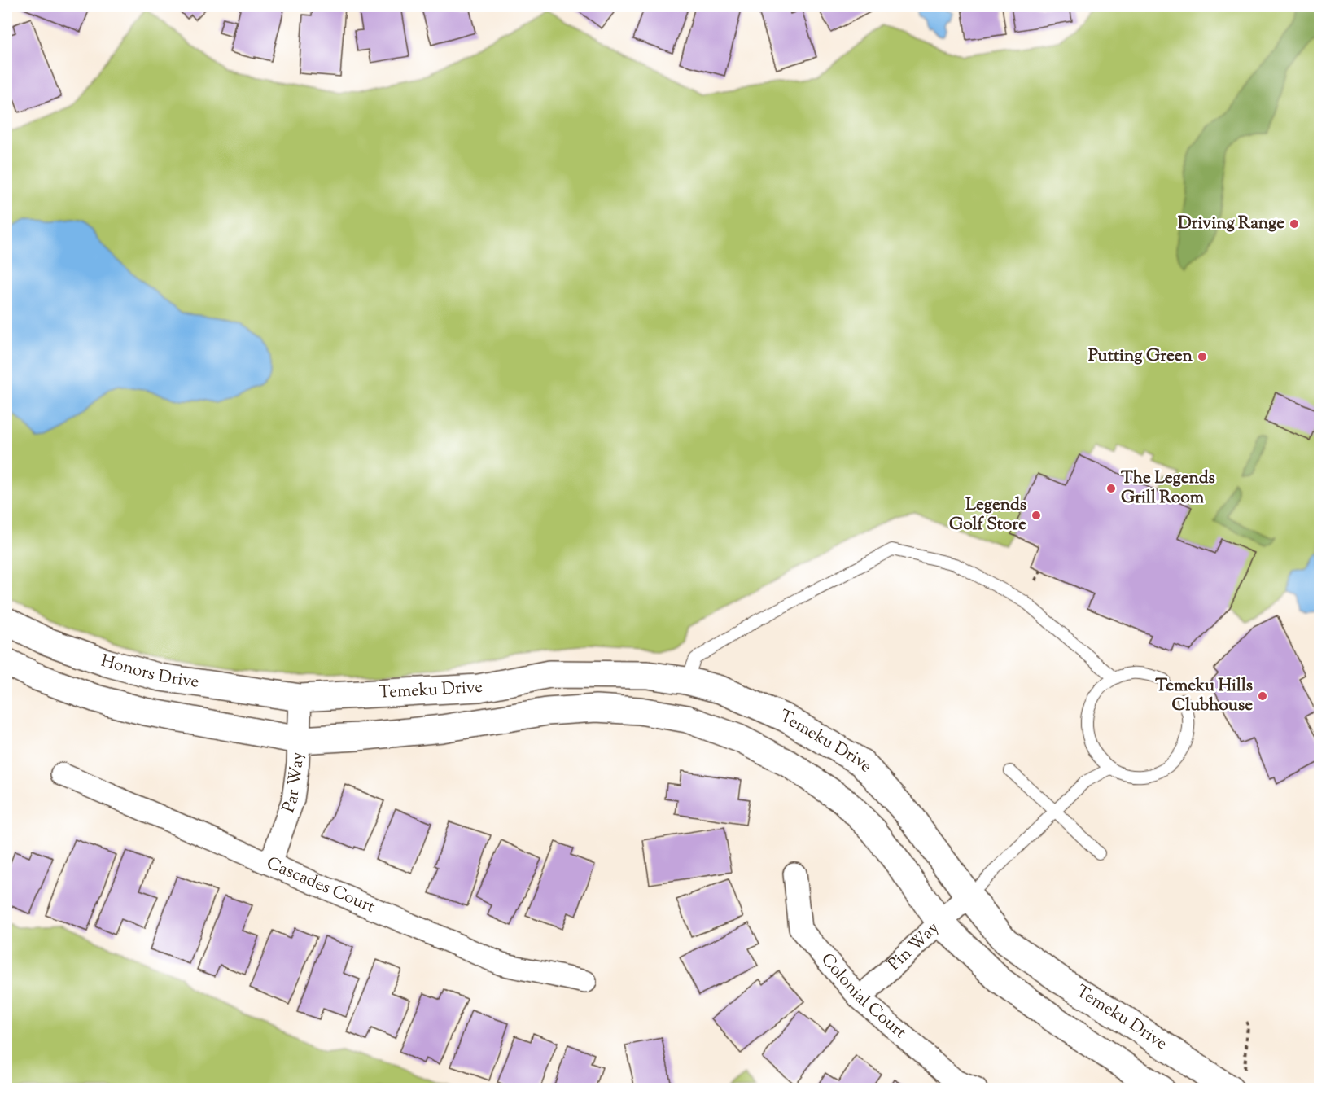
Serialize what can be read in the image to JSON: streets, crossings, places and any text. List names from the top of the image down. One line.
{"streets":{"street":["Honors Drive","Temeku Drive","Par Way","Cascades Court","Pin Way","Colonial Court"]},"crossings":[["Honors Drive","Temeku Drive"],["Honors Drive","Par Way"],["Temeku Drive","Par Way"],["Temeku Drive","Pin Way"],["Par Way","Cascades Court"],["Pin Way","Colonial Court"]],"places":["Driving Range","Putting Green","The Legends Grill Room","Legends Golf Store","Temeku Hills Clubhouse"]}
